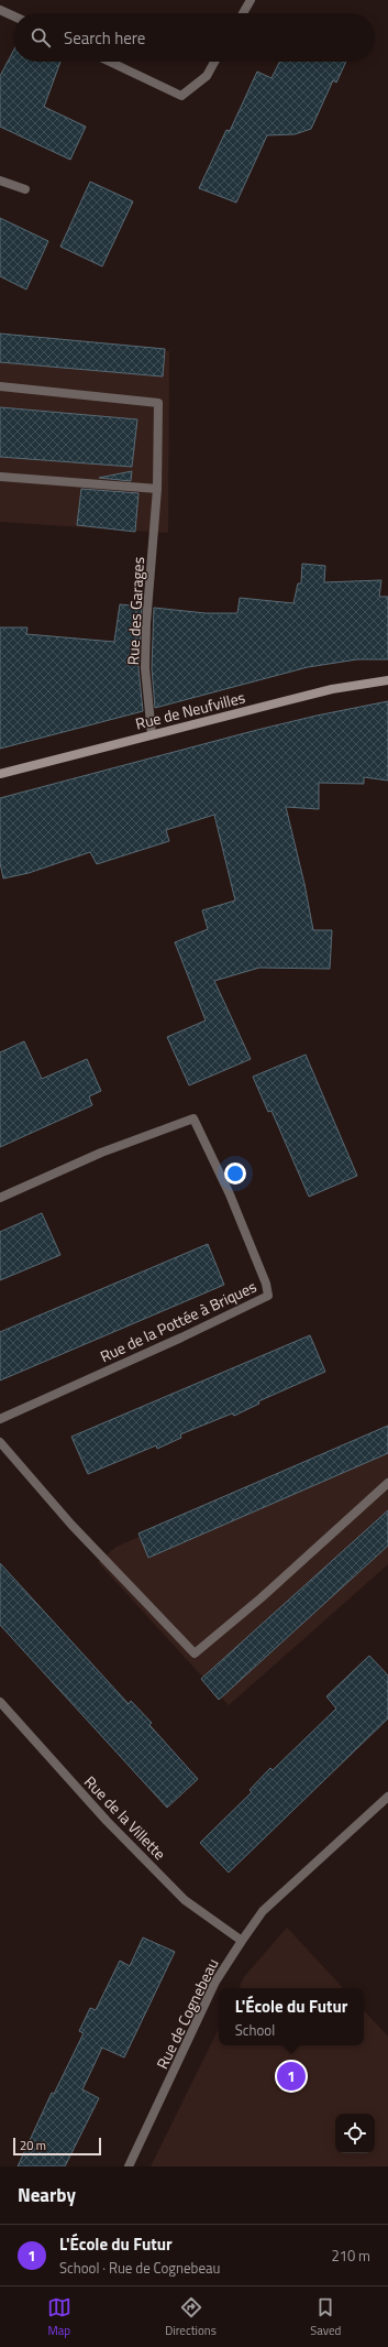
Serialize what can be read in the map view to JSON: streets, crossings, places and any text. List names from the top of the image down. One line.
{"streets":{"main road":["Rue de Neufvilles"],"street":["Rue des Garages","Rue de la Pottée à Briques","Rue de la Villette","Rue de Cognebeau"]},"crossings":[["Rue des Garages","Rue de Neufvilles"],["Rue de la Villette","Rue de Cognebeau"]],"scale_bar":"20 m","page":{"search":"Search here","popup":["L'École du Futur","School"],"pins":"1","scale":"20 m","heading":"Nearby","list":[{"mark":"1","name":"L'École du Futur","note":"School · Rue de Cognebeau","value":"210 m"}],"nav":["Map","Directions","Saved"]}}
